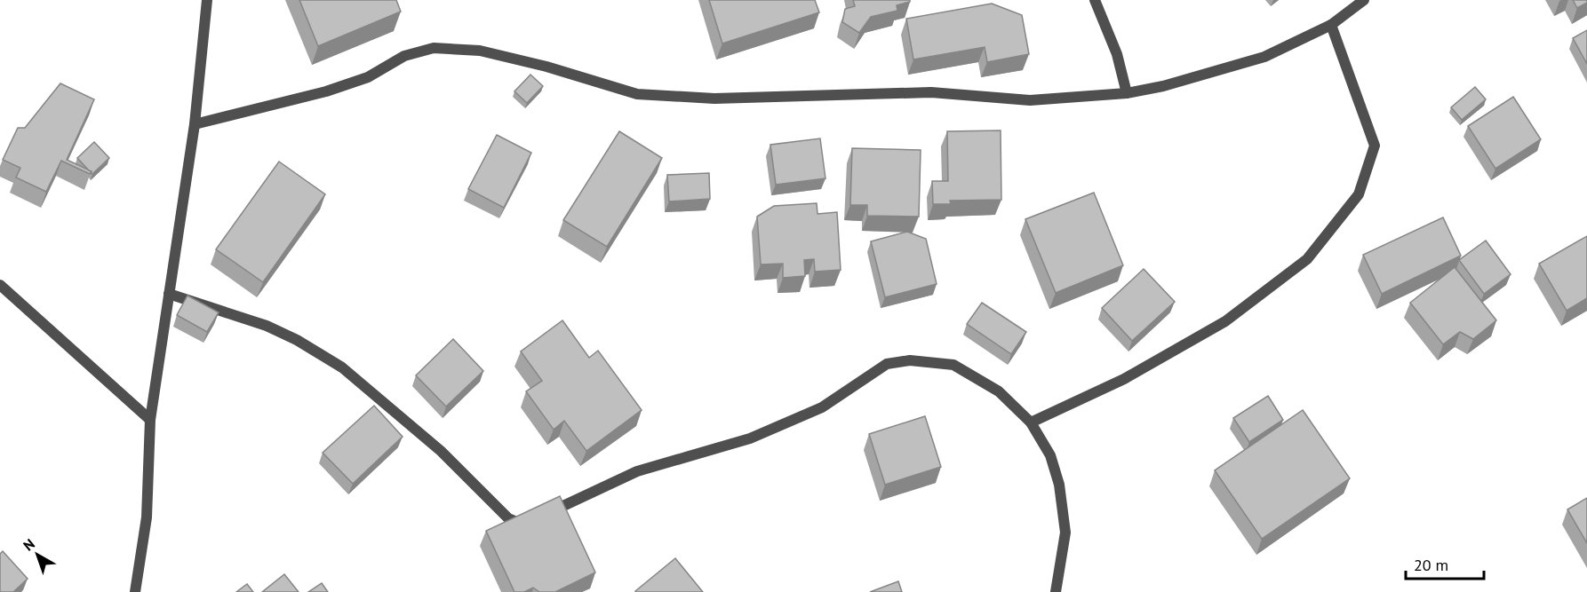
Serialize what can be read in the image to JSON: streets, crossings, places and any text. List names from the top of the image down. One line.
{"scale_bar":"20 m","north":"top left"}
